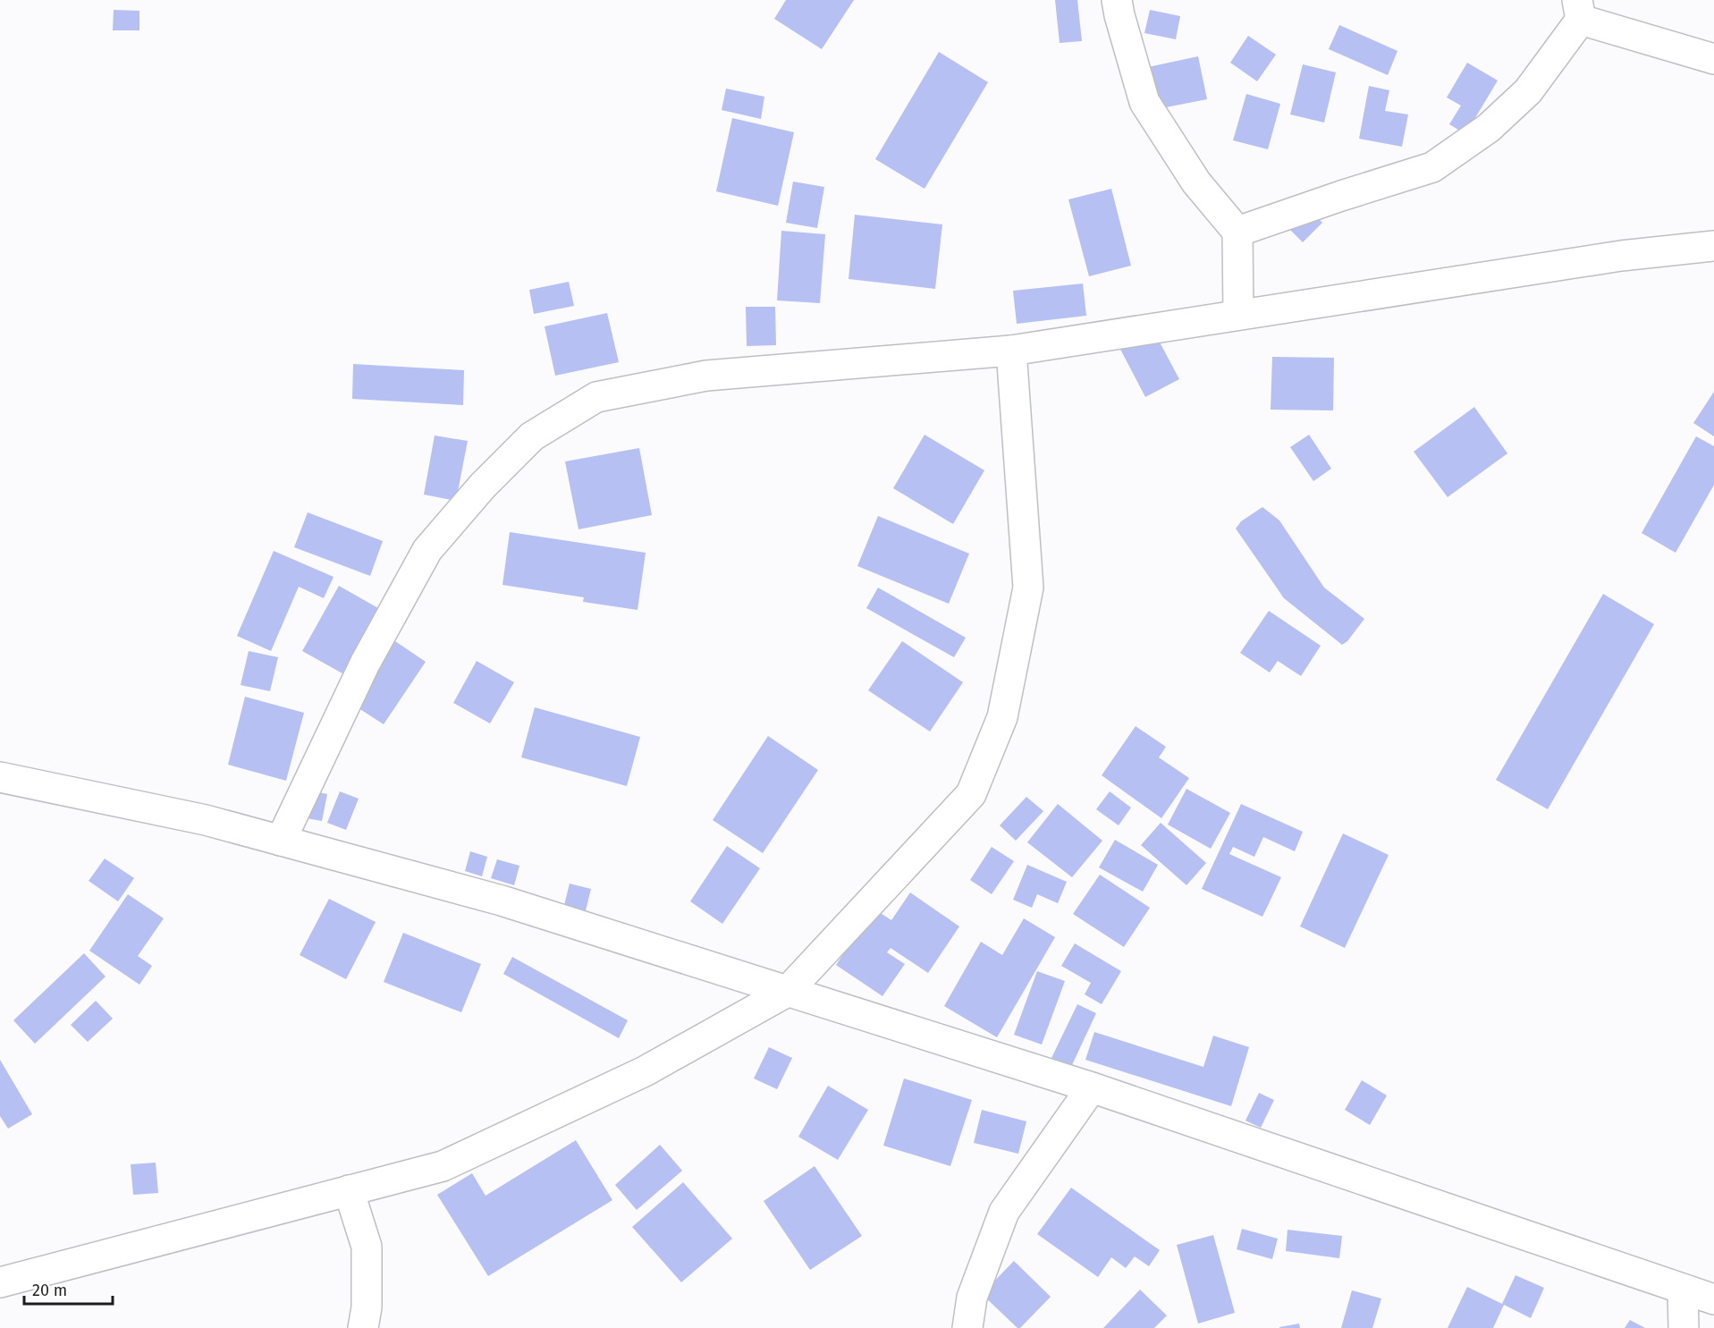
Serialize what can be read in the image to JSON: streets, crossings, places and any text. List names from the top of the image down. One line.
{"scale_bar":"20 m"}
